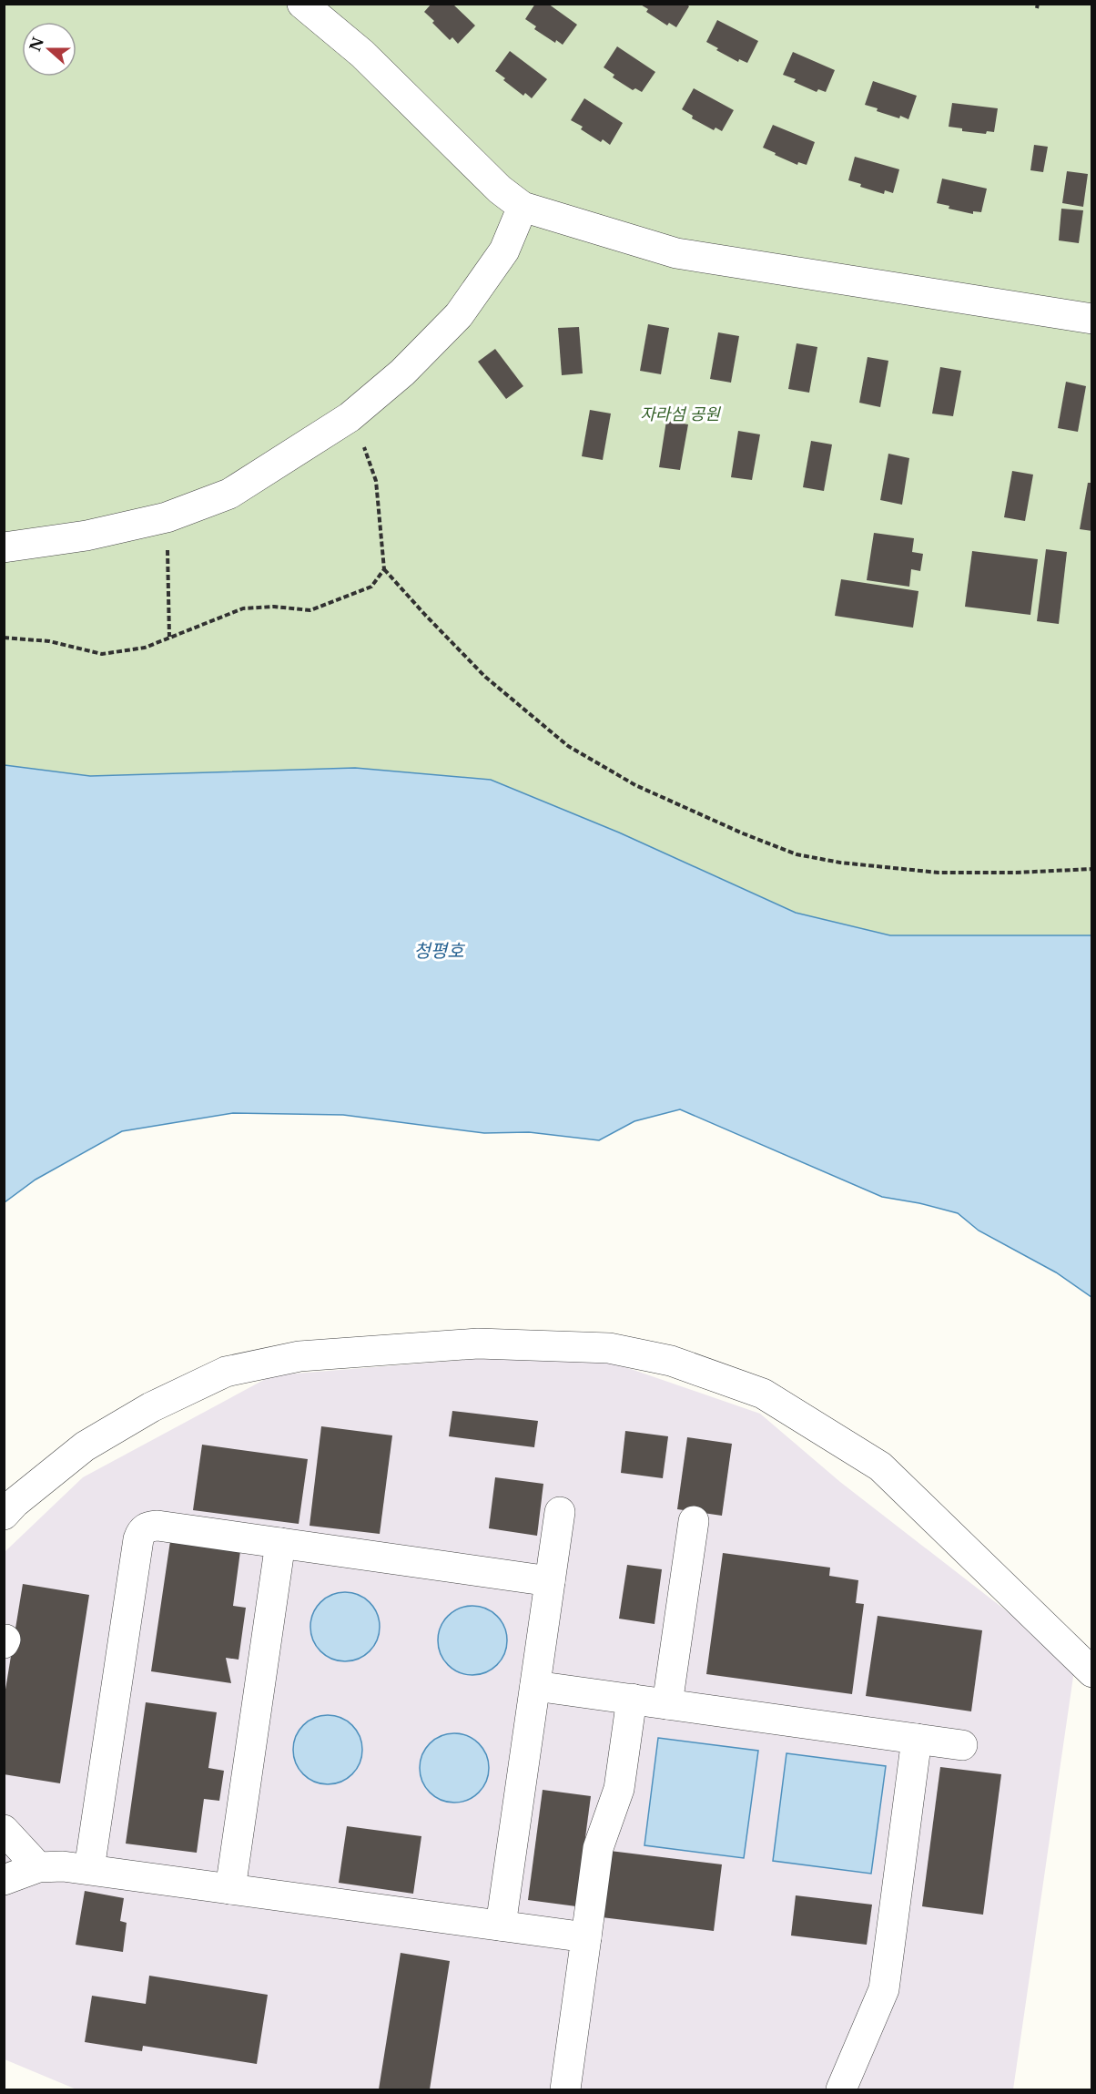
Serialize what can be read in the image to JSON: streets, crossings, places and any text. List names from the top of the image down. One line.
{"water":["청평호"],"parks":["자라섬 공원"],"north":"left"}
